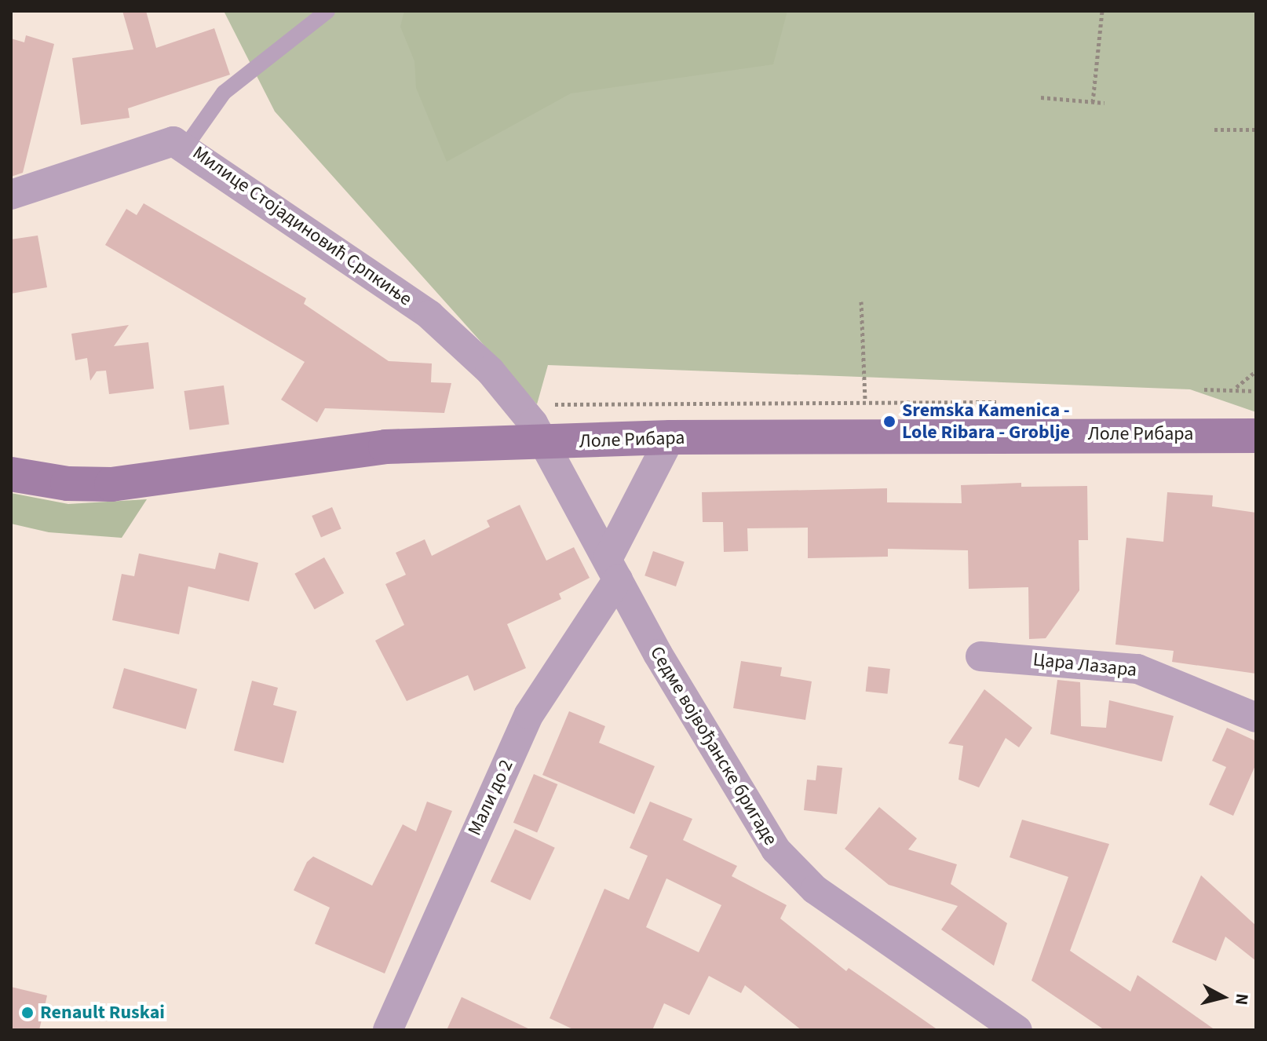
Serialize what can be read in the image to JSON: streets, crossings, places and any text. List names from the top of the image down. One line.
{"streets":{"street":["Милице Стојадиновић Српкиње","Лоле Рибара","Цара Лазара","Седме војвођанске бригаде","Мали до 2"]},"crossings":[["Милице Стојадиновић Српкиње","Лоле Рибара"],["Милице Стојадиновић Српкиње","Седме војвођанске бригаде"],["Лоле Рибара","Седме војвођанске бригаде"],["Лоле Рибара","Мали до 2"],["Седме војвођанске бригаде","Мали до 2"]],"places":["Sremska Kamenica - Lole Ribara - Groblje","Renault Ruskai"],"north":"right"}
